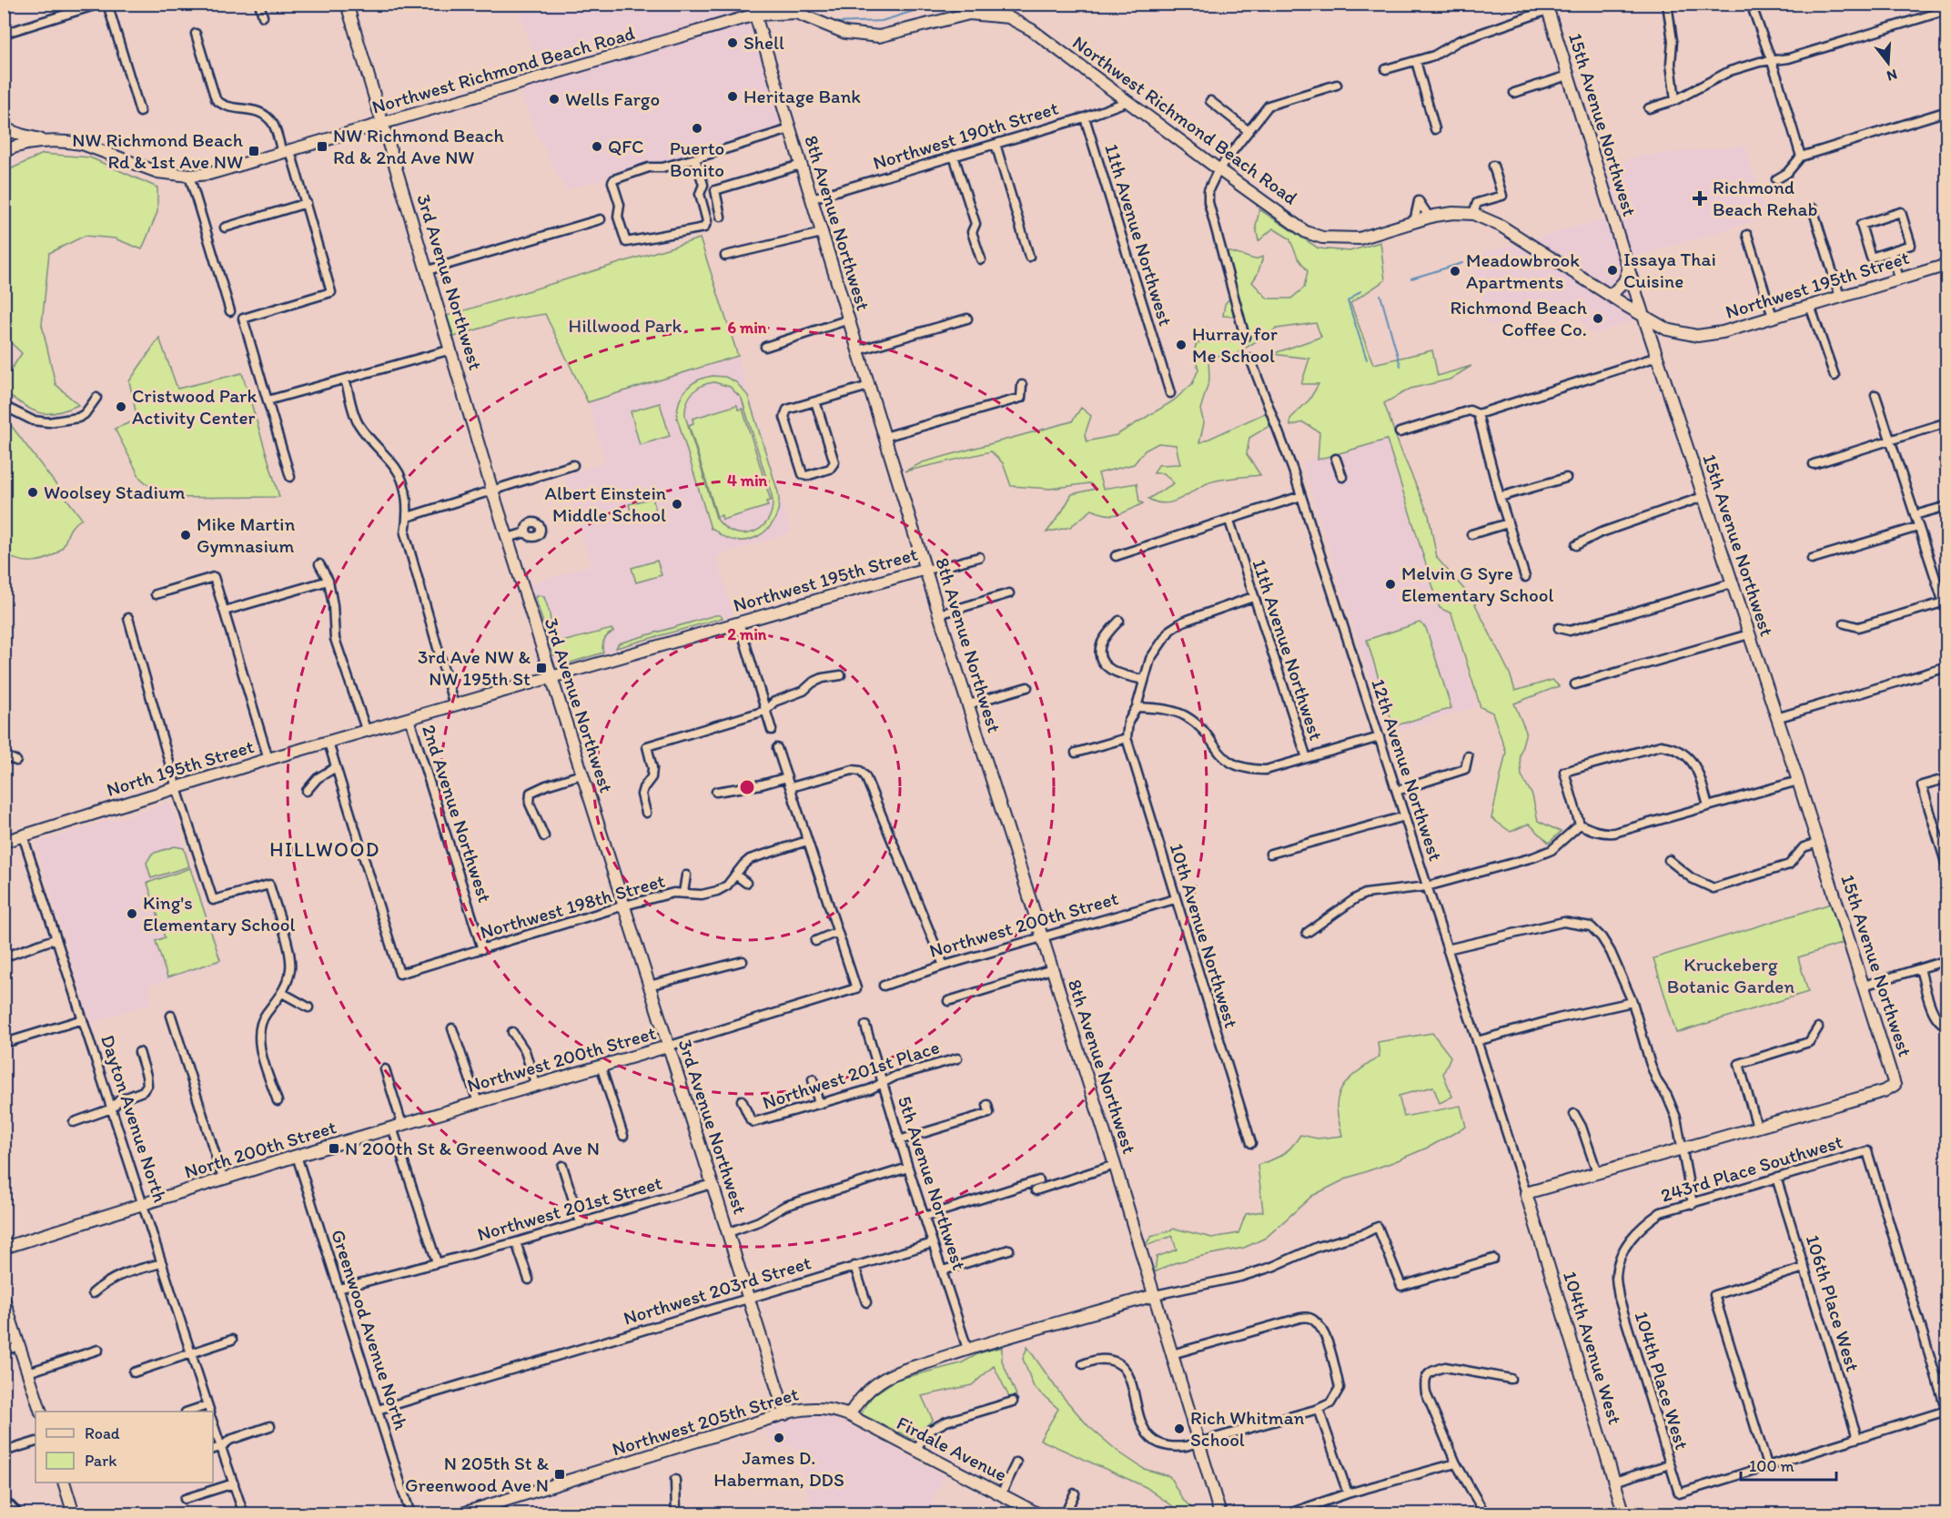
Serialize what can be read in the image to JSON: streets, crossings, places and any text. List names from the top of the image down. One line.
{"streets":{"street":["Northwest Richmond Beach Road","15th Avenue Northwest","Northwest 190th Street","8th Avenue Northwest","11th Avenue Northwest","3rd Avenue Northwest","Northwest 195th Street","North 195th Street","12th Avenue Northwest","2nd Avenue Northwest","Northwest 198th Street","Northwest 200th Street","10th Avenue Northwest","Northwest 201st Place","Dayton Avenue North","North 200th Street","243rd Place Southwest","5th Avenue Northwest","Northwest 201st Street","Northwest 203rd Street","106th Place West","Greenwood Avenue North","104th Avenue West","104th Place West","Northwest 205th Street","Firdale Avenue"]},"crossings":[["Northwest Richmond Beach Road","15th Avenue Northwest"],["Northwest Richmond Beach Road","Northwest 190th Street"],["Northwest Richmond Beach Road","8th Avenue Northwest"],["Northwest Richmond Beach Road","3rd Avenue Northwest"],["Northwest Richmond Beach Road","Northwest 195th Street"],["Northwest 190th Street","8th Avenue Northwest"],["Northwest 190th Street","11th Avenue Northwest"],["8th Avenue Northwest","Northwest 195th Street"],["8th Avenue Northwest","Northwest 200th Street"],["3rd Avenue Northwest","Northwest 195th Street"],["3rd Avenue Northwest","Northwest 198th Street"],["3rd Avenue Northwest","Northwest 200th Street"],["3rd Avenue Northwest","Northwest 201st Street"],["3rd Avenue Northwest","Northwest 203rd Street"],["3rd Avenue Northwest","Northwest 205th Street"],["Northwest 195th Street","North 195th Street"],["Northwest 195th Street","2nd Avenue Northwest"],["North 195th Street","Dayton Avenue North"],["12th Avenue Northwest","104th Avenue West"],["2nd Avenue Northwest","Northwest 198th Street"],["Northwest 200th Street","10th Avenue Northwest"],["Northwest 200th Street","North 200th Street"],["Northwest 201st Place","5th Avenue Northwest"],["Dayton Avenue North","North 200th Street"],["North 200th Street","Greenwood Avenue North"],["243rd Place Southwest","106th Place West"],["243rd Place Southwest","104th Place West"],["5th Avenue Northwest","Northwest 203rd Street"],["Northwest 201st Street","Greenwood Avenue North"],["Northwest 203rd Street","Greenwood Avenue North"],["Northwest 205th Street","Firdale Avenue"]],"districts":["HILLWOOD"],"parks":["Hillwood Park","Kruckeberg Botanic Garden"],"places":{"other":["Shell","Heritage Bank","Wells Fargo","Puerto Bonito","QFC","Issaya Thai Cuisine","Meadowbrook Apartments","Richmond Beach Coffee Co.","Hurray for Me School","Cristwood Park Activity Center","Woolsey Stadium","Albert Einstein Middle School","Mike Martin Gymnasium","Melvin G Syre Elementary School","King's Elementary School","Rich Whitman School","James D. Haberman, DDS"],"transit":["NW Richmond Beach Rd & 2nd Ave NW","NW Richmond Beach Rd & 1st Ave NW","3rd Ave NW & NW 195th St","N 200th St & Greenwood Ave N","N 205th St & Greenwood Ave N"],"health":["Richmond Beach Rehab"]},"legend":["Road","Park"],"scale_bar":"100 m","north":"bottom","rings":["6 min","4 min","2 min"]}
